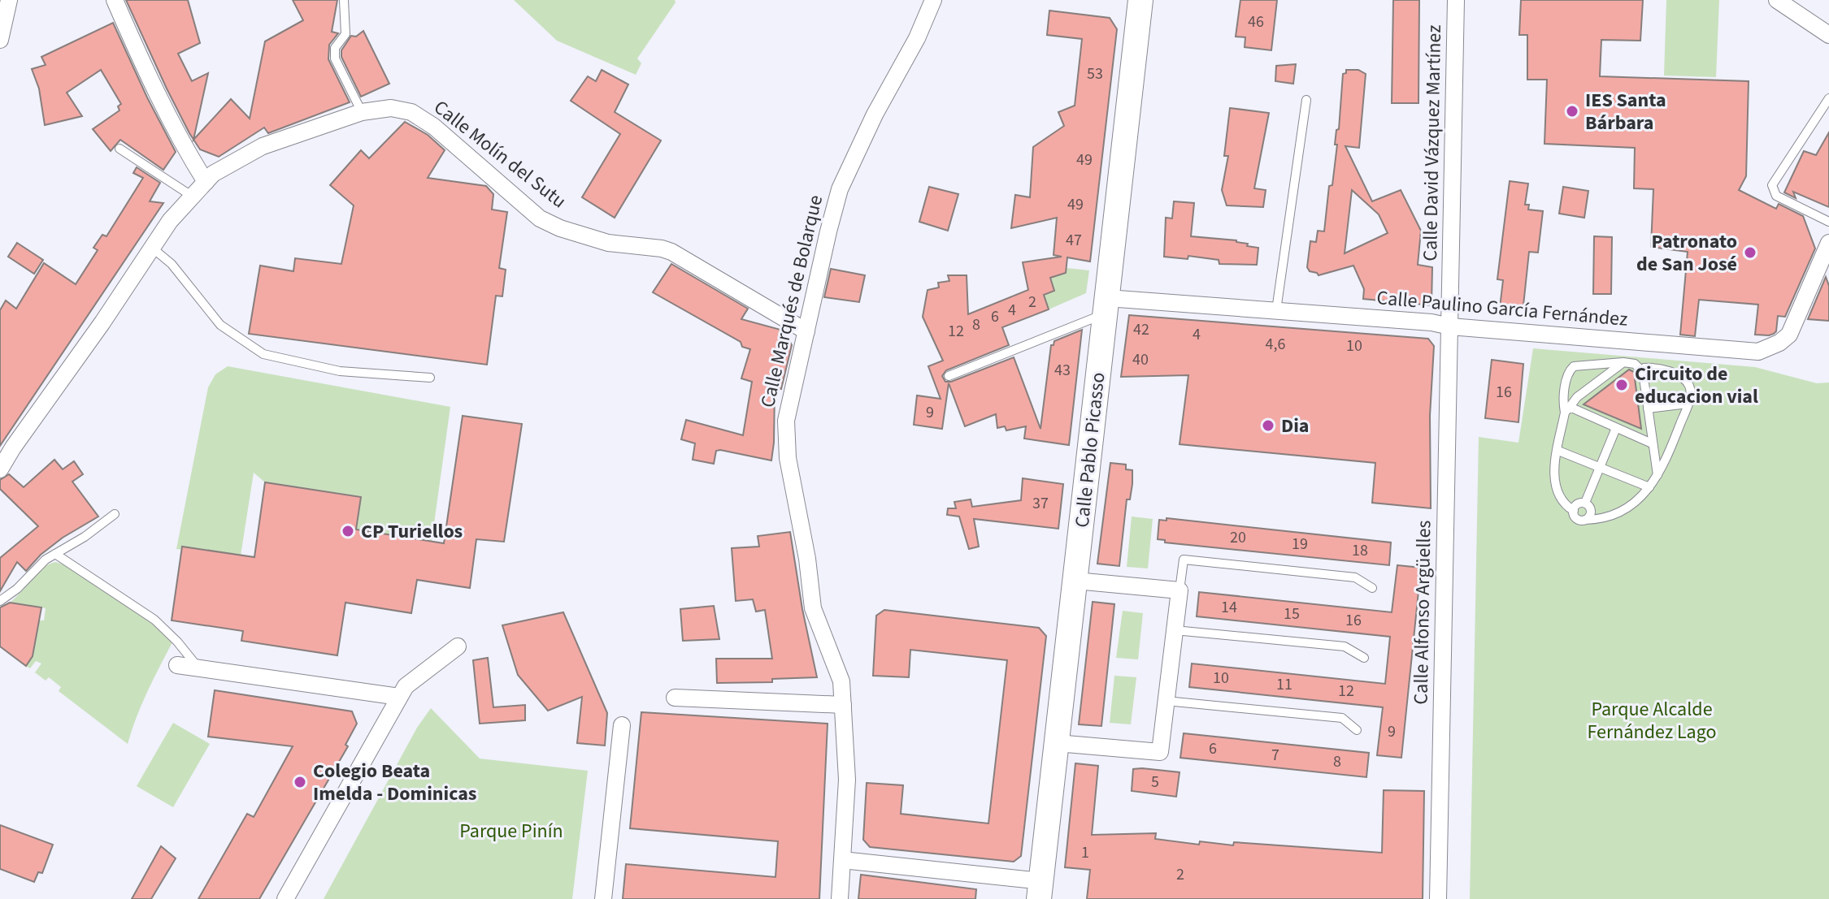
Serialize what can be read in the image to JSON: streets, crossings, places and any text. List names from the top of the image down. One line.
{"streets":{"street":["Calle David Vázquez Martínez","Calle Molín del Sutu","Calle Marqués de Bolarque","Calle Paulino García Fernández","Calle Pablo Picasso","Calle Alfonso Argüelles"]},"crossings":[["Calle David Vázquez Martínez","Calle Paulino García Fernández"],["Calle David Vázquez Martínez","Calle Alfonso Argüelles"],["Calle Molín del Sutu","Calle Marqués de Bolarque"],["Calle Paulino García Fernández","Calle Pablo Picasso"],["Calle Paulino García Fernández","Calle Alfonso Argüelles"]],"parks":["Parque Alcalde Fernández Lago","Parque Pinín"],"places":["IES Santa Bárbara","Patronato de San José","Circuito de educacion vial","Dia","CP Turiellos","Colegio Beata Imelda - Dominicas"],"house_numbers":["46","53","49","49","47","2","4","6","8","42","12","4","4,6","10","40","43","16","9","37","20","19","18","14","15","16","10","11","12","9","6","7","8","5","1","2"]}
